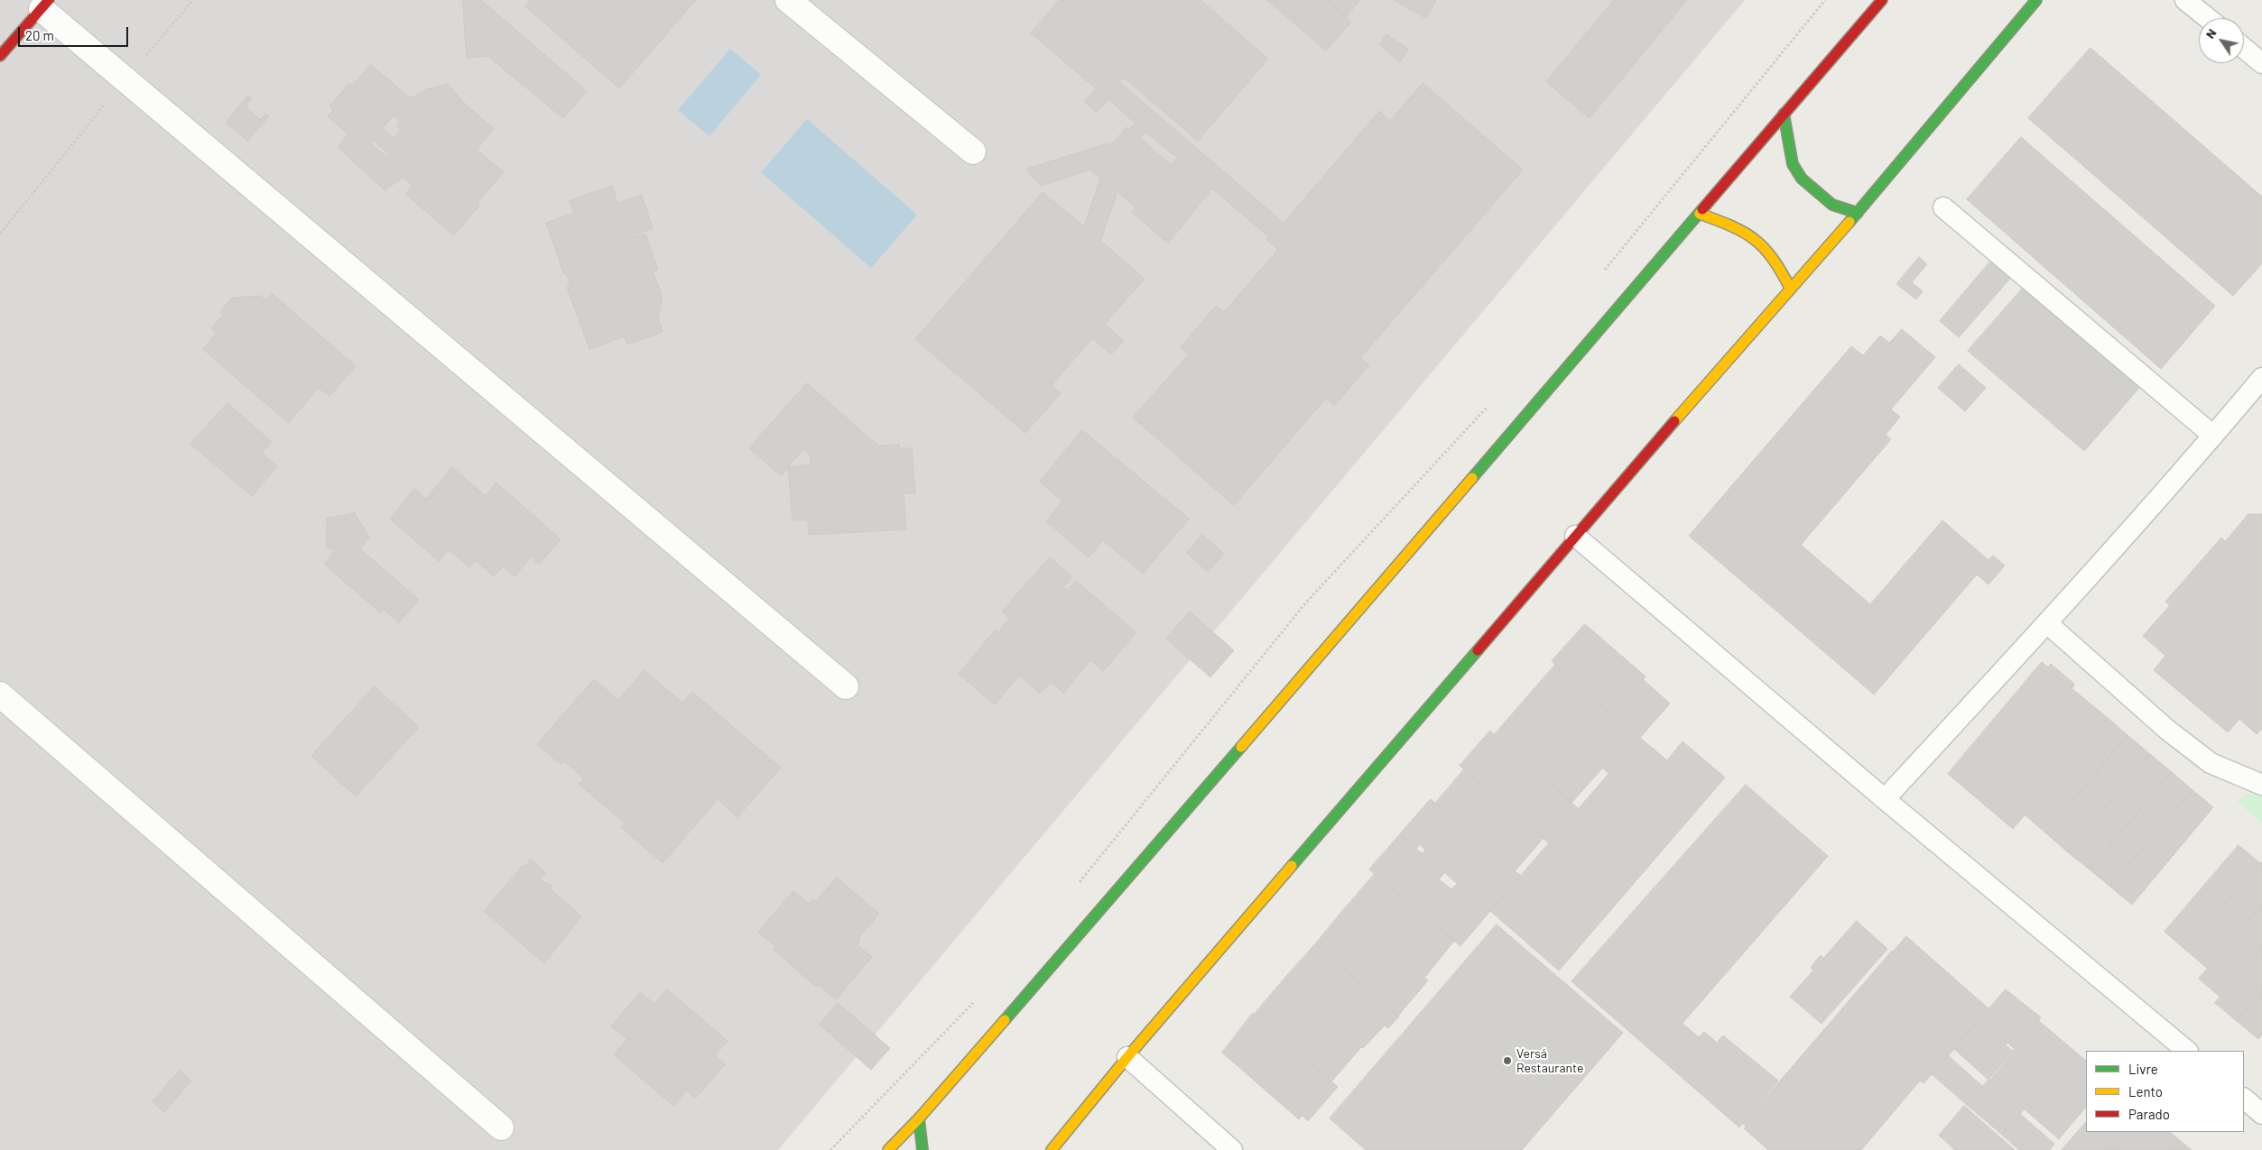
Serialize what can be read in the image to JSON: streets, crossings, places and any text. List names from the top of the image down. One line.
{"places":["Versá Restaurante"],"legend":["Livre","Lento","Parado"],"scale_bar":"20 m","north":"top left"}
